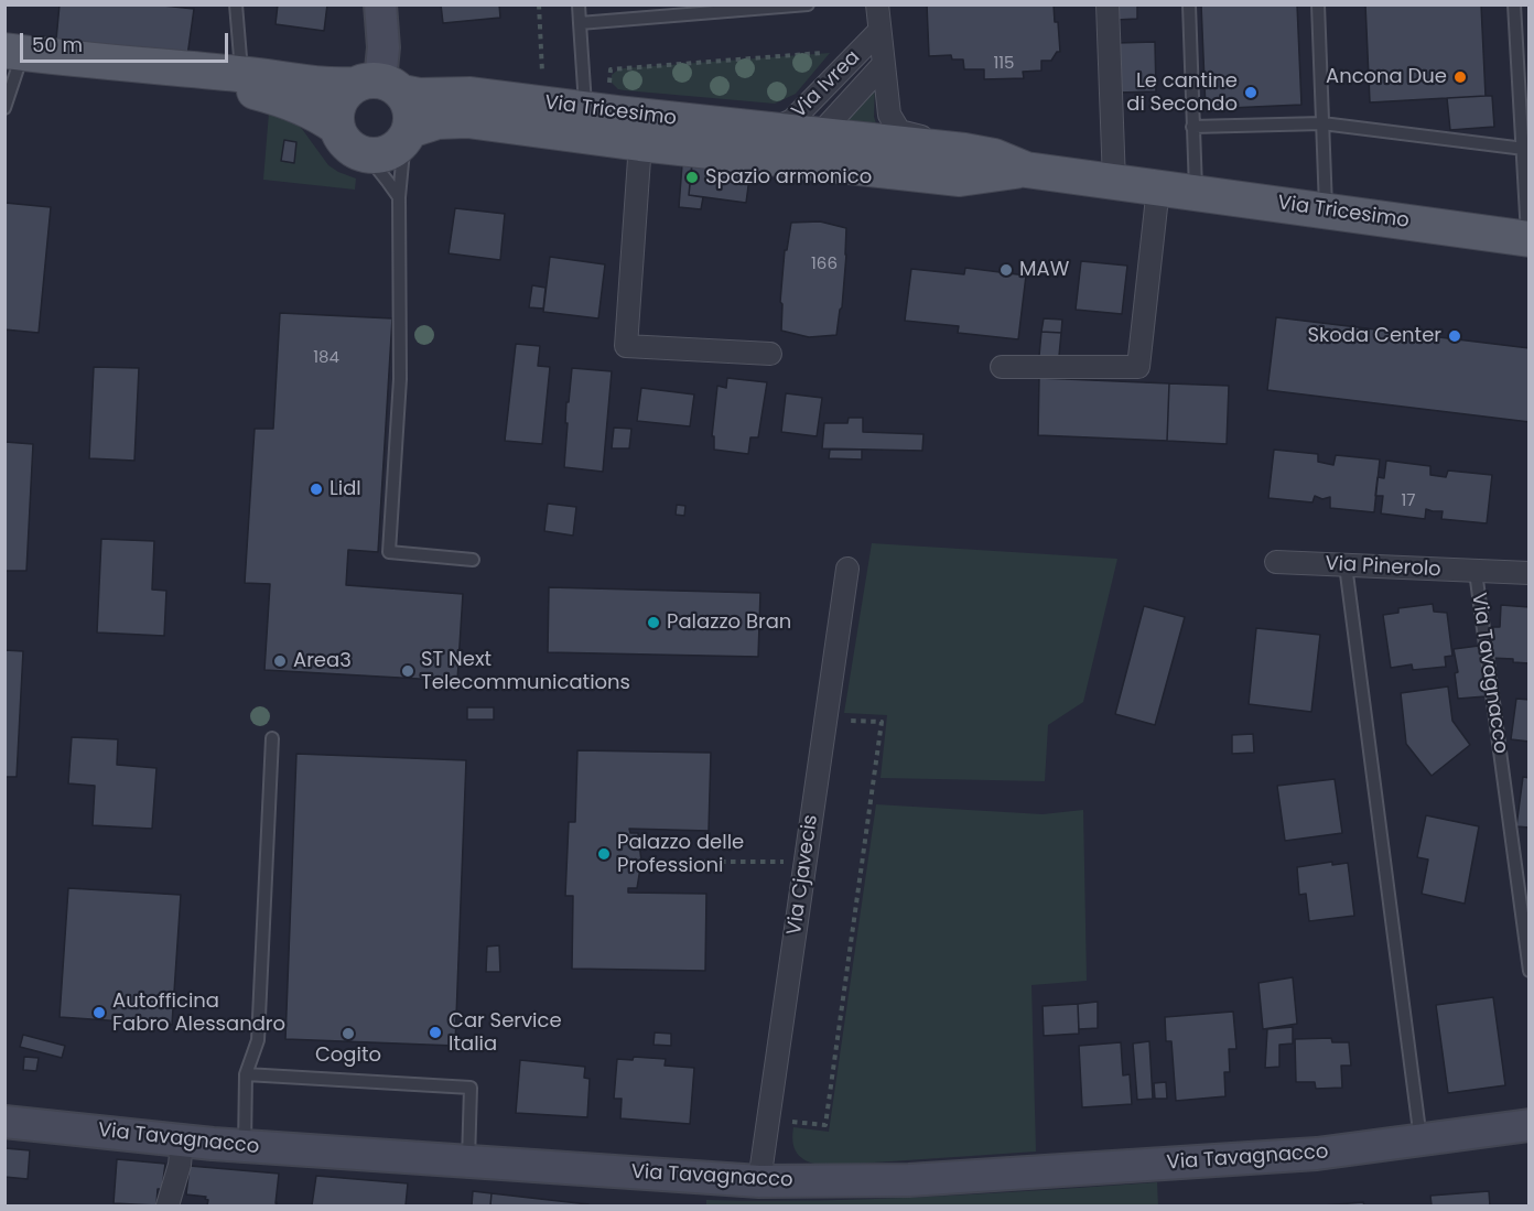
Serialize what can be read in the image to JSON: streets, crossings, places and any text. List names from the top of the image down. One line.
{"streets":{"main road":["Via Tricesimo"],"street":["Via Ivrea","Via Pinerolo","Via Tavagnacco","Via Cjavecis"]},"crossings":[["Via Ivrea","Via Tricesimo"],["Via Pinerolo","Via Tavagnacco"],["Via Tavagnacco","Via Cjavecis"]],"places":["Ancona Due","Le cantine di Secondo","Spazio armonico","MAW","Skoda Center","Lidl","Palazzo Bran","Area3","ST Next Telecommunications","Palazzo delle Professioni","Autofficina Fabro Alessandro","Car Service Italia","Cogito"],"house_numbers":["115","166","184","17"],"scale_bar":"50 m"}
